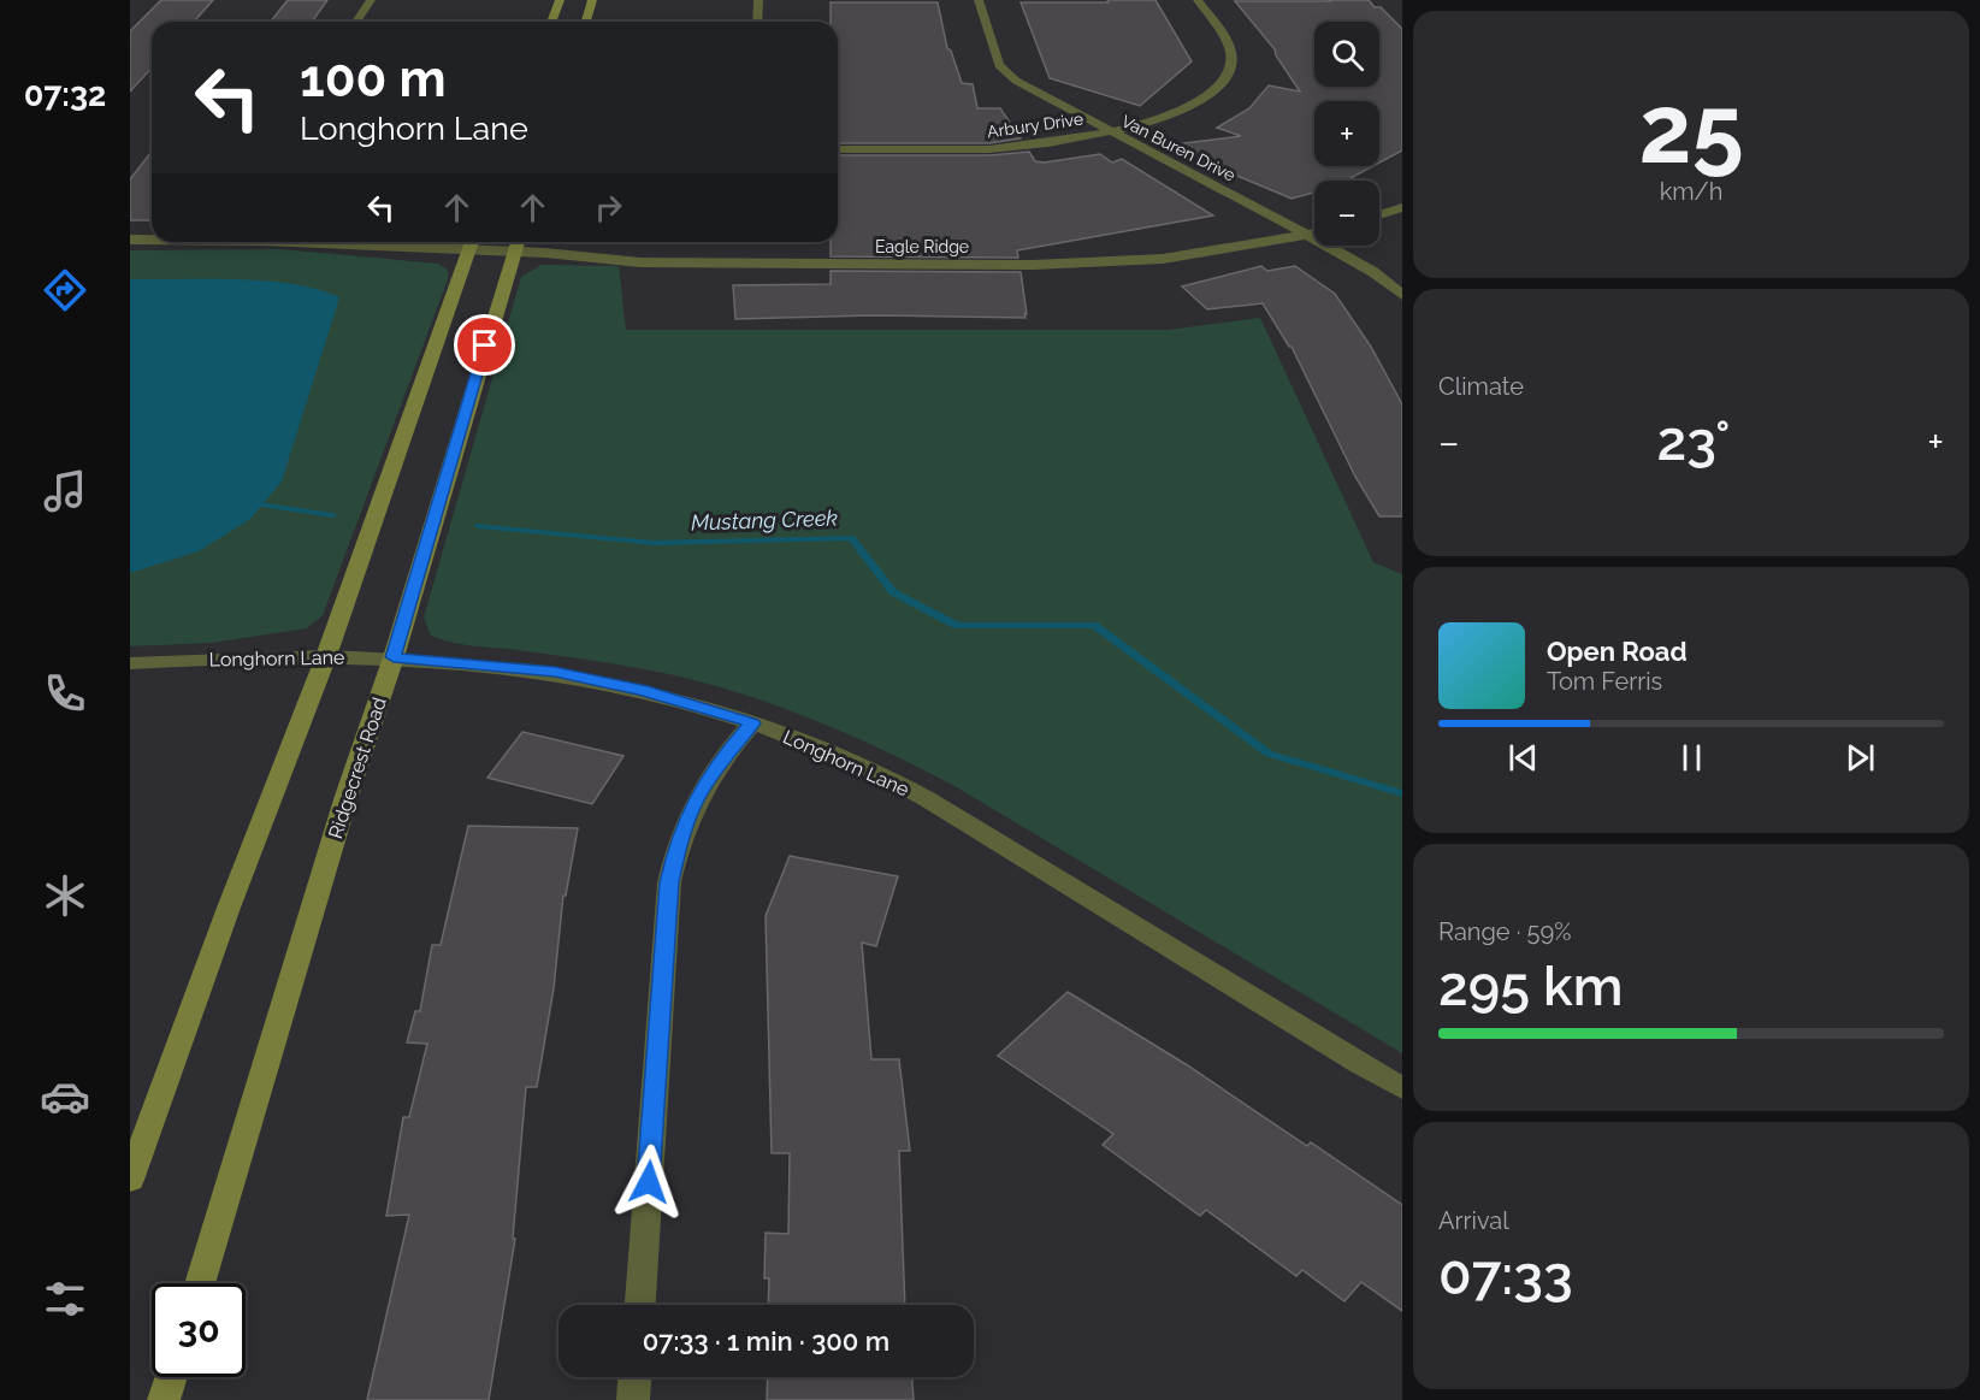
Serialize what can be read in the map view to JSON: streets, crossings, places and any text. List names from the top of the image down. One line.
{"streets":{"main road":["Ridgecrest Road"],"street":["Arbury Drive","Van Buren Drive","Eagle Ridge","Longhorn Lane"]},"crossings":[["Arbury Drive","Van Buren Drive"],["Van Buren Drive","Eagle Ridge"],["Eagle Ridge","Ridgecrest Road"],["Longhorn Lane","Ridgecrest Road"]],"water":["Mustang Creek"],"page":{"tabs":"07:32","tile":[["25","km/h"],"Climate",["Range · 59%","295 km"],["Arrival","07:33"]],"map_buttons":["+","−"],"turn":["100 m","Longhorn Lane"],"heat":["−","23°","+"],"song":["Open Road","Tom Ferris"],"limit":"30","trip":"07:33 · 1 min · 300 m"}}
